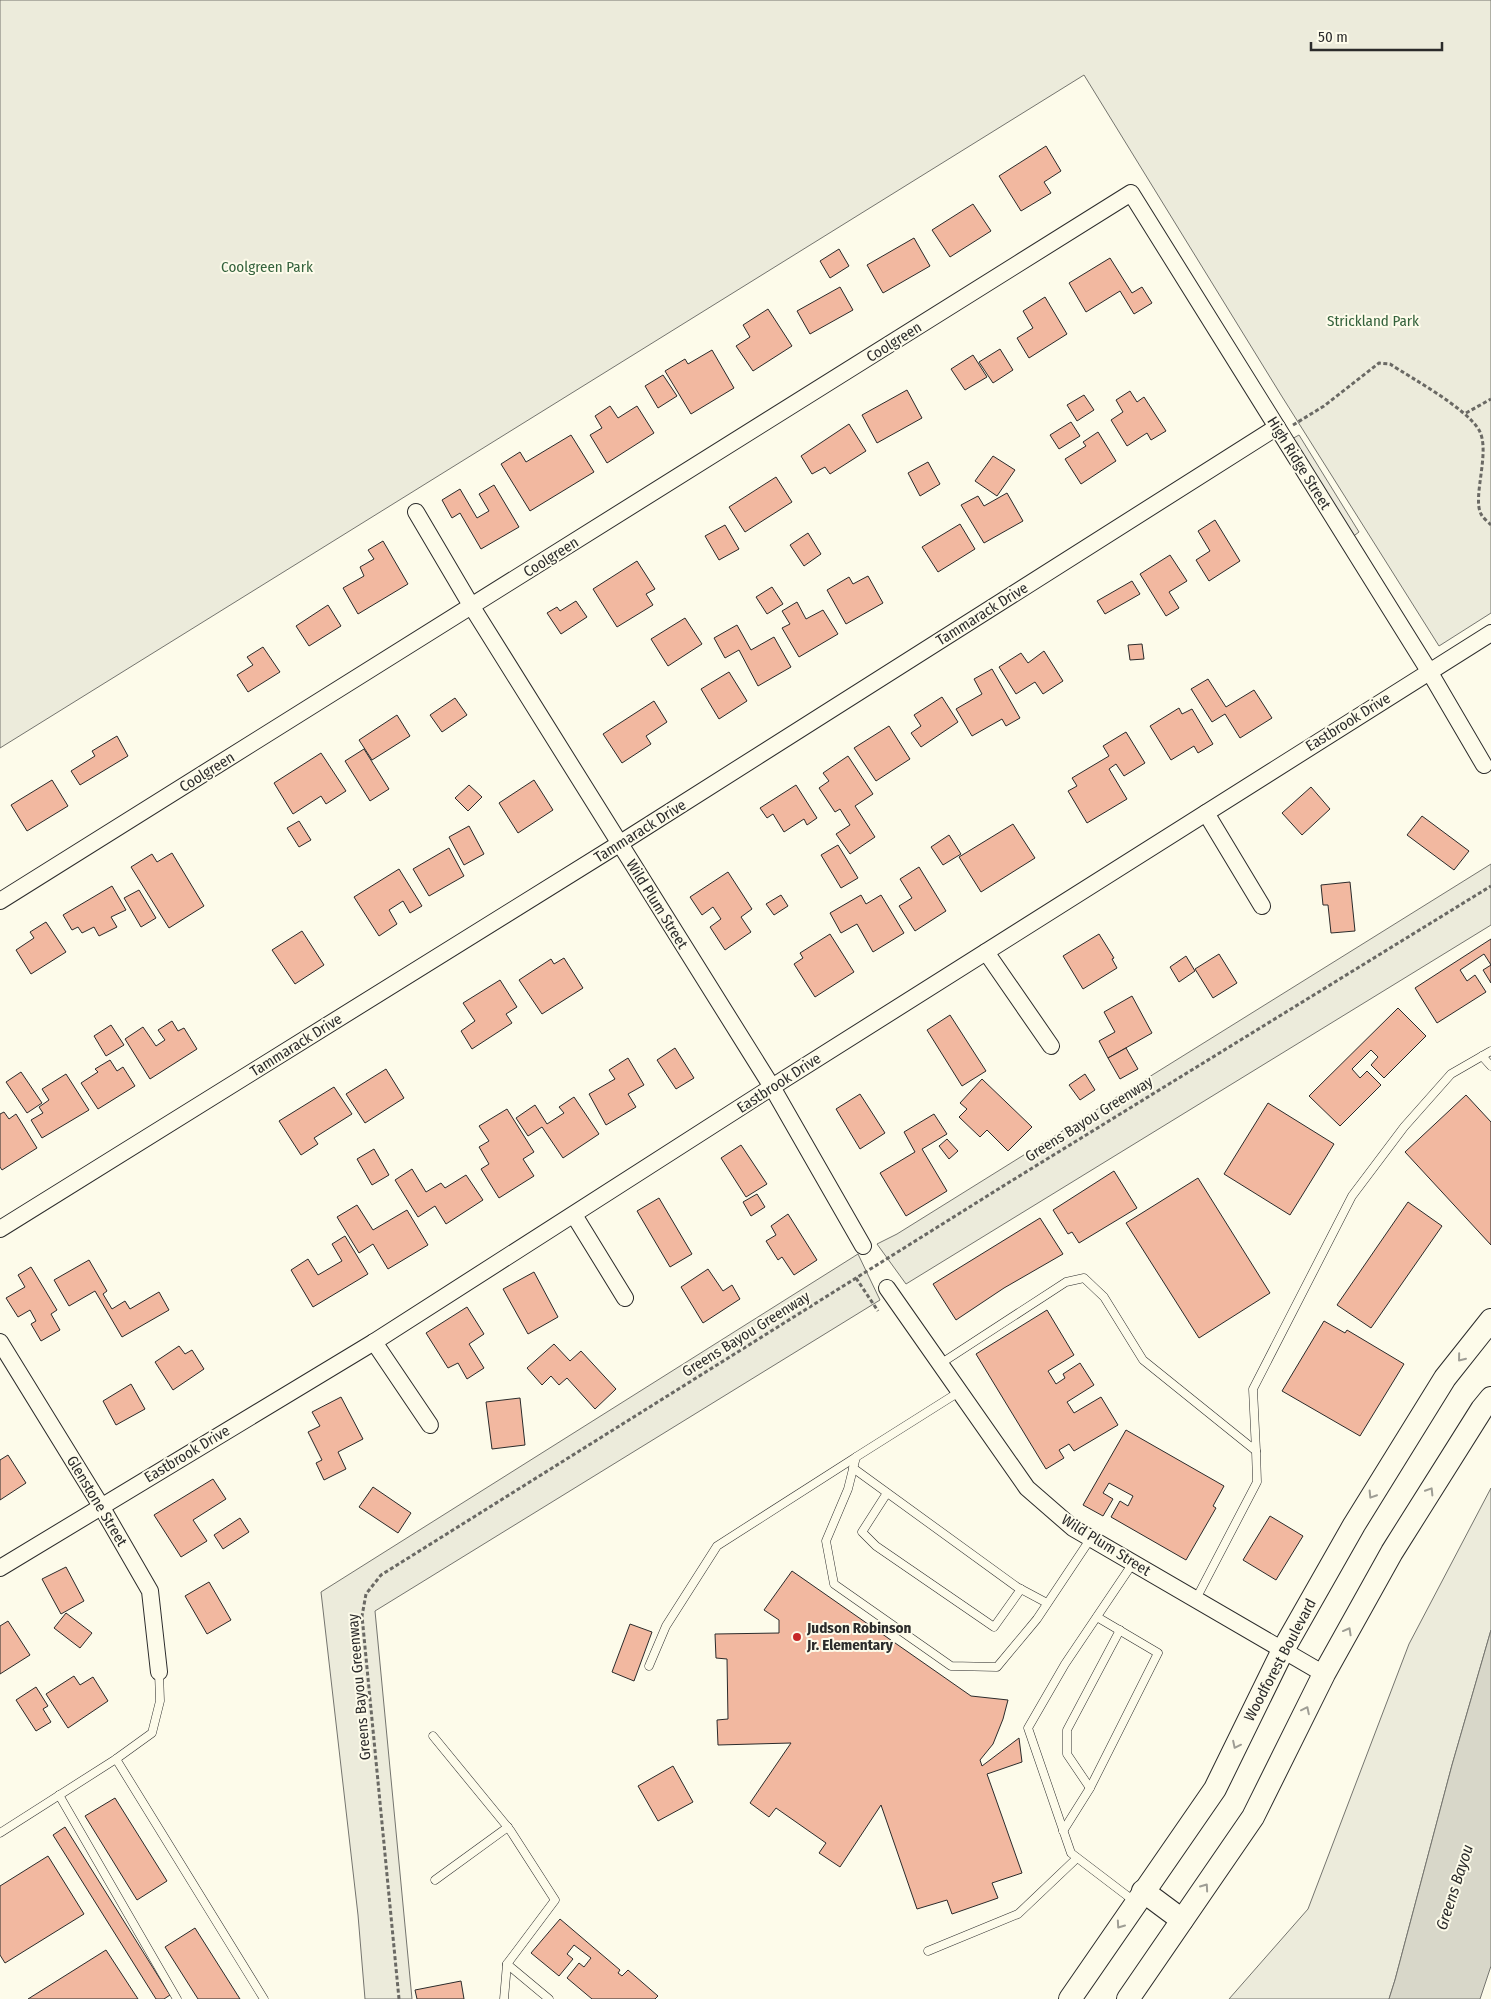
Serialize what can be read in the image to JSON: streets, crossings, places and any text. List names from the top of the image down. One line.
{"streets":{"main road":["Woodforest Boulevard"],"street":["Coolgreen","High Ridge Street","Tammarack Drive","Eastbrook Drive","Wild Plum Street","Glenstone Street"],"path":["Greens Bayou Greenway"]},"crossings":[["Coolgreen","High Ridge Street"],["Coolgreen","Wild Plum Street"],["High Ridge Street","Tammarack Drive"],["High Ridge Street","Eastbrook Drive"],["Tammarack Drive","Wild Plum Street"],["Eastbrook Drive","Wild Plum Street"],["Eastbrook Drive","Glenstone Street"],["Wild Plum Street","Woodforest Boulevard"]],"water":["Greens Bayou"],"parks":["Coolgreen Park","Strickland Park"],"places":["Judson Robinson Jr. Elementary"],"scale_bar":"50 m"}
